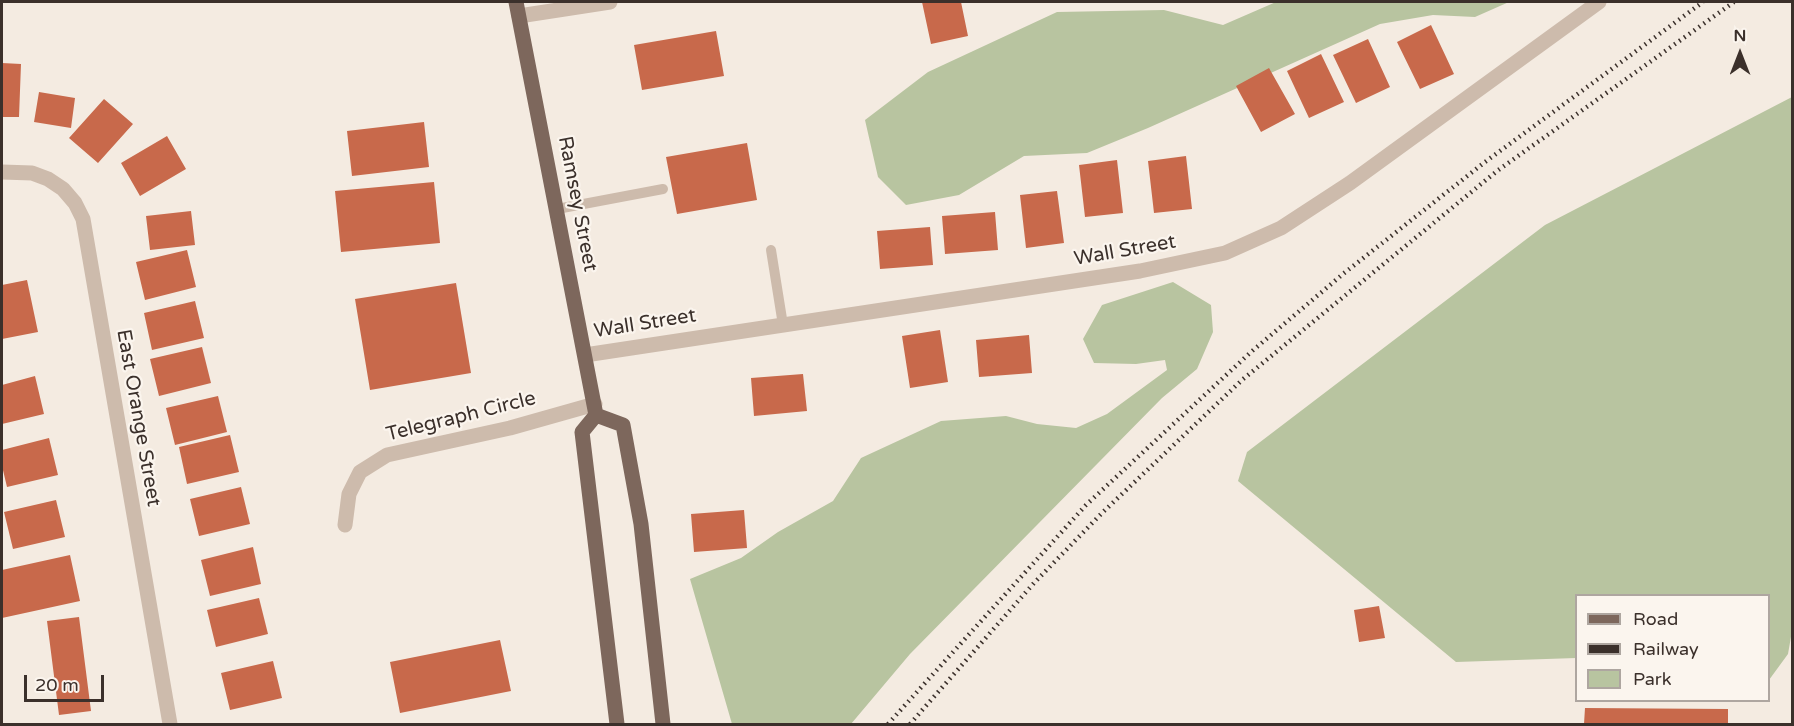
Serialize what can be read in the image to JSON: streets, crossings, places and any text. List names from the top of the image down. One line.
{"streets":{"main road":["Ramsey Street"],"street":["Wall Street","Telegraph Circle","East Orange Street"]},"crossings":[["Ramsey Street","Wall Street"],["Ramsey Street","Telegraph Circle"]],"legend":["Road","Railway","Park"],"scale_bar":"20 m","north":"top"}
